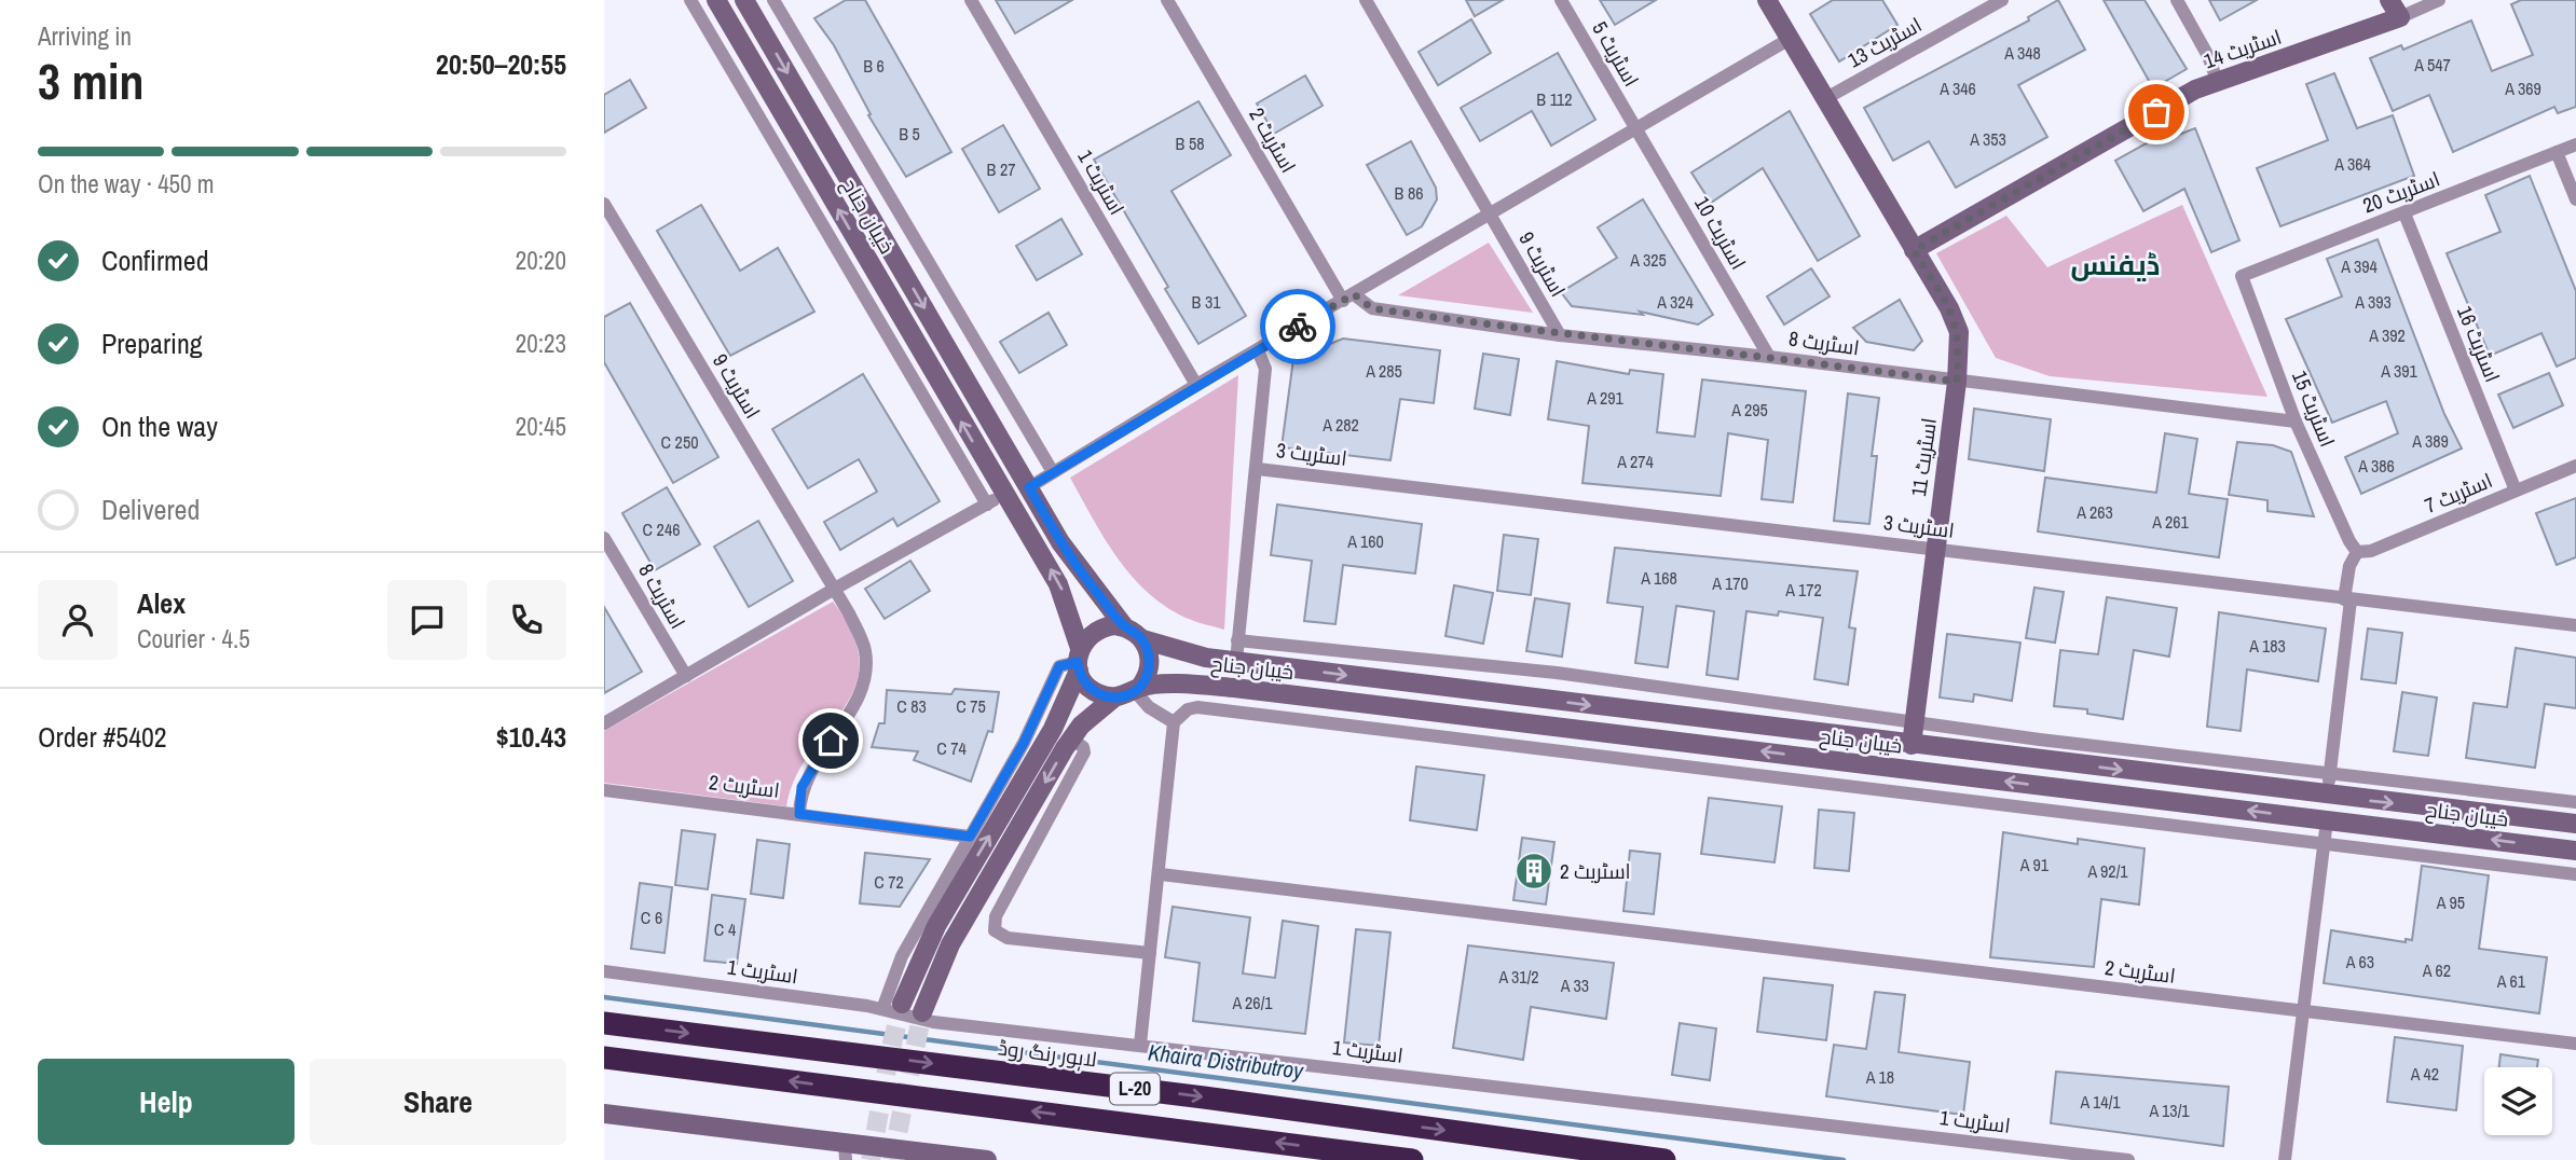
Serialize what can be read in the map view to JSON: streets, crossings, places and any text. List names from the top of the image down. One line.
{"streets":{"highway":["لاہور رنگ روڈ","L-20"],"main road":["اسٹریٹ 14","خیبان جناح","اسٹریٹ 11"],"street":["اسٹریٹ 13","اسٹریٹ 5","اسٹریٹ 2","اسٹریٹ 1","اسٹریٹ 20","اسٹریٹ 10","اسٹریٹ 9","اسٹریٹ 8","اسٹریٹ 16","اسٹریٹ 15","اسٹریٹ 3","اسٹریٹ 7"]},"crossings":[["اسٹریٹ 13","اسٹریٹ 11"],["اسٹریٹ 14","اسٹریٹ 11"],["اسٹریٹ 5","اسٹریٹ 10"],["اسٹریٹ 2","اسٹریٹ 8"],["اسٹریٹ 20","اسٹریٹ 16"],["اسٹریٹ 20","اسٹریٹ 15"],["خیبان جناح","اسٹریٹ 11"],["اسٹریٹ 10","اسٹریٹ 8"],["اسٹریٹ 9","اسٹریٹ 8"],["اسٹریٹ 8","اسٹریٹ 15"],["اسٹریٹ 8","اسٹریٹ 11"],["اسٹریٹ 16","اسٹریٹ 7"],["اسٹریٹ 15","اسٹریٹ 7"],["اسٹریٹ 3","اسٹریٹ 11"]],"districts":["ڈیفنس"],"water":["Khaira Distributroy"],"places":{"building":["اسٹریٹ 2"]},"house_numbers":["A 348","A 547","B 6","A 346","A 369","B 112","B 5","A 353","B 58","A 364","B 27","B 86","A 325","A 394","B 31","A 324","A 393","A 392","A 285","A 391","A 291","A 295","A 282","A 389","C 250","A 274","A 386","A 263","A 261","C 246","A 160","A 168","A 170","A 172","A 183","C 83","C 75","C 74","A 91","A 92/1","C 72","A 95","C 6","C 4","A 63","A 62","A 31/2","A 61","A 33","A 26/1","A 42","A 18","A 14/1","A 13/1"],"page":{"heading":["3 min","Arriving in","20:50–20:55"],"panel":["Alex","Courier · 4.5","Order #5402","$10.43"],"bar":"On the way · 450 m","list":[["Confirmed","20:20"],["Preparing","20:23"],["On the way","20:45"],"Delivered"],"buttons":["Help","Share"]}}
